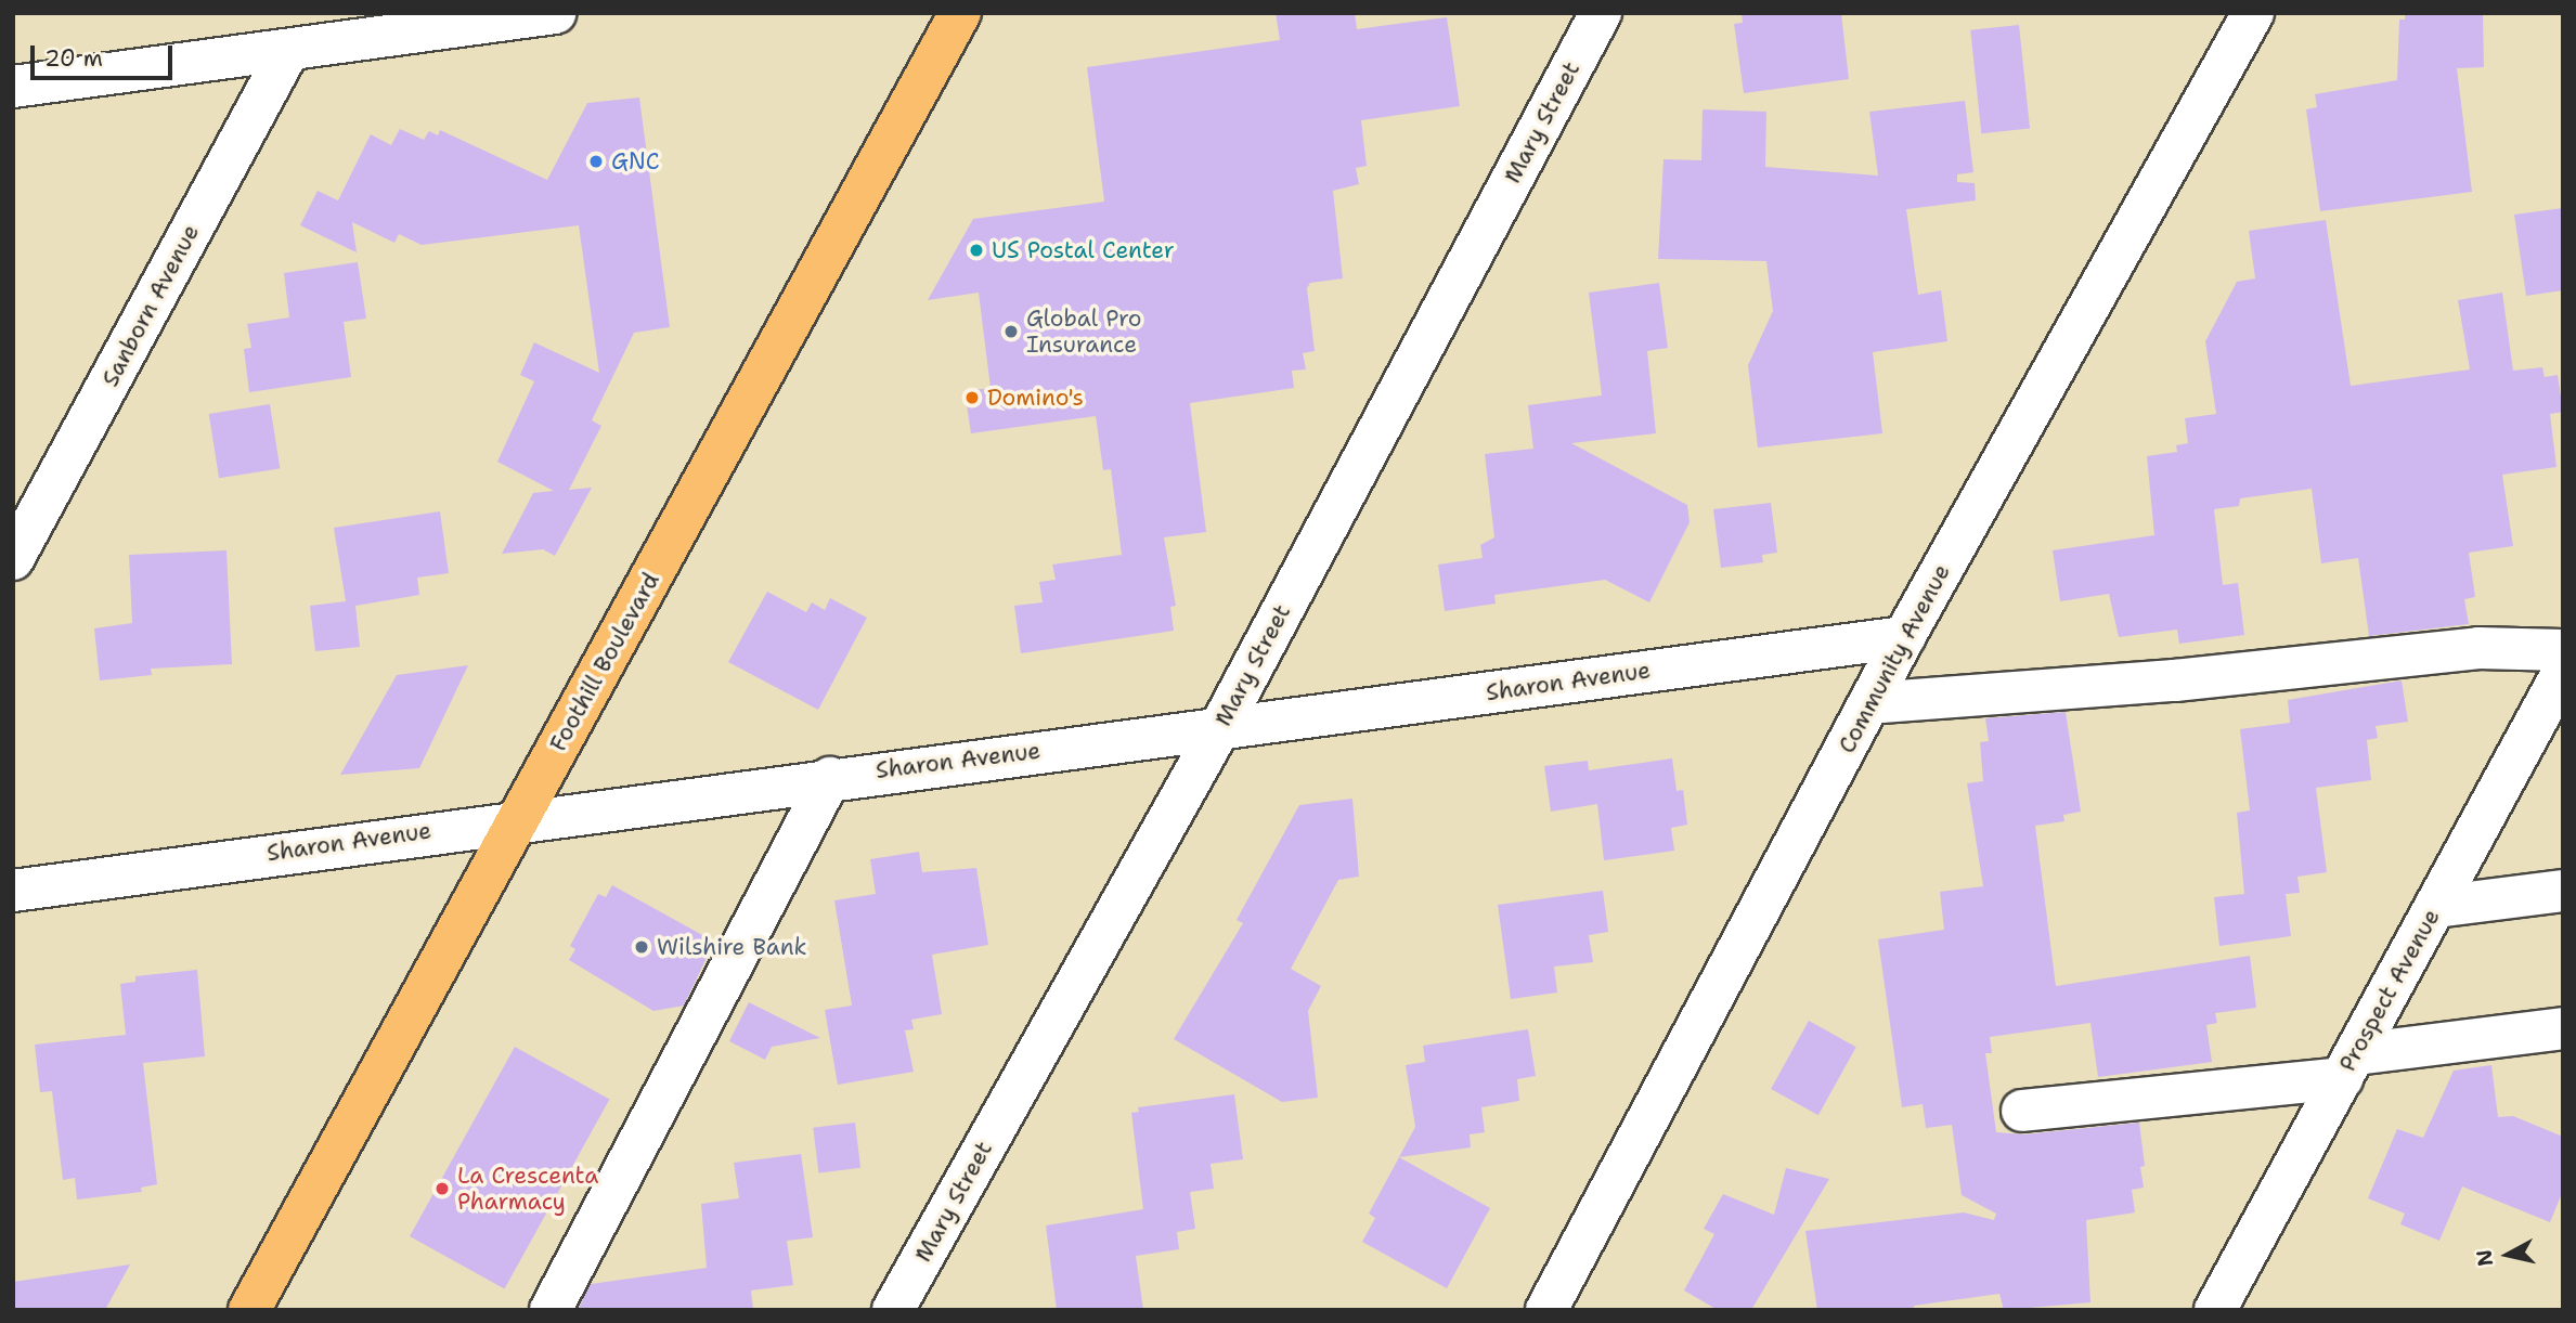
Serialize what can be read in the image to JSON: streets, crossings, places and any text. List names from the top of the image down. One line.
{"streets":{"main road":["Foothill Boulevard"],"street":["Mary Street","Sanborn Avenue","Community Avenue","Sharon Avenue","Prospect Avenue"]},"crossings":[["Mary Street","Sharon Avenue"],["Community Avenue","Sharon Avenue"],["Foothill Boulevard","Sharon Avenue"]],"places":["GNC","US Postal Center","Global Pro Insurance","Domino's","Wilshire Bank","La Crescenta Pharmacy"],"scale_bar":"20 m","north":"left"}
